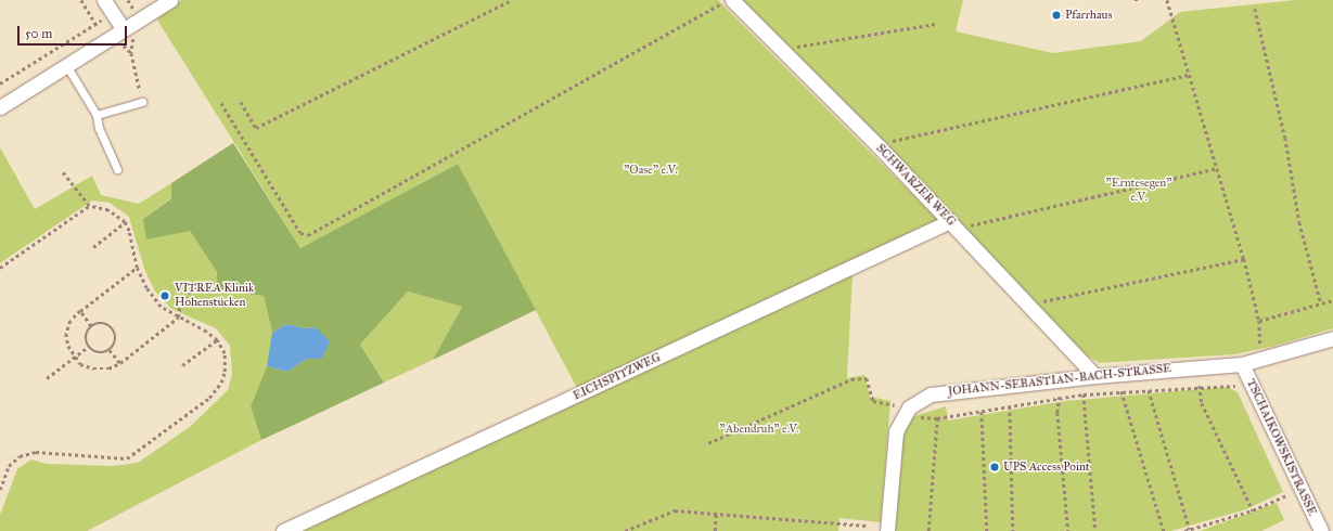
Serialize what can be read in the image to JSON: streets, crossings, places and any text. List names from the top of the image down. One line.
{"streets":{"street":["SCHWARZER WEG","EICHSPITZWEG","JOHANN-SEBASTIAN-BACH-STRASSE","TSCHAIKOWSKISTRASSE"]},"crossings":[["SCHWARZER WEG","EICHSPITZWEG"],["SCHWARZER WEG","JOHANN-SEBASTIAN-BACH-STRASSE"],["JOHANN-SEBASTIAN-BACH-STRASSE","TSCHAIKOWSKISTRASSE"]],"parks":["\"Oase\" e.V.","\"Erntesegen\" e.V.","\"Abendruh\" e.V."],"places":["Pfarrhaus","VITREA Klinik Hohenstücken","UPS Access Point"],"scale_bar":"50 m"}
